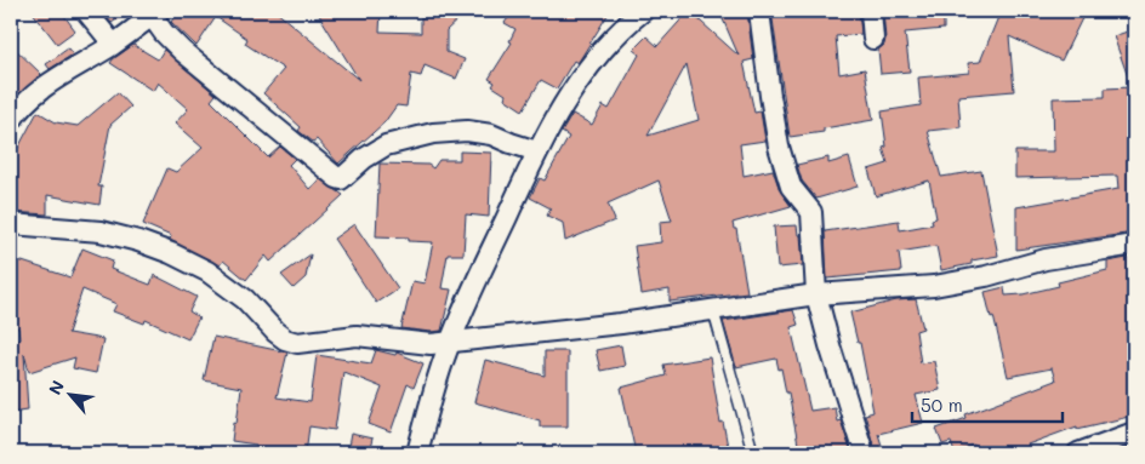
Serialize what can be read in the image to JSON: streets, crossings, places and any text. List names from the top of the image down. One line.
{"scale_bar":"50 m","north":"top left"}
